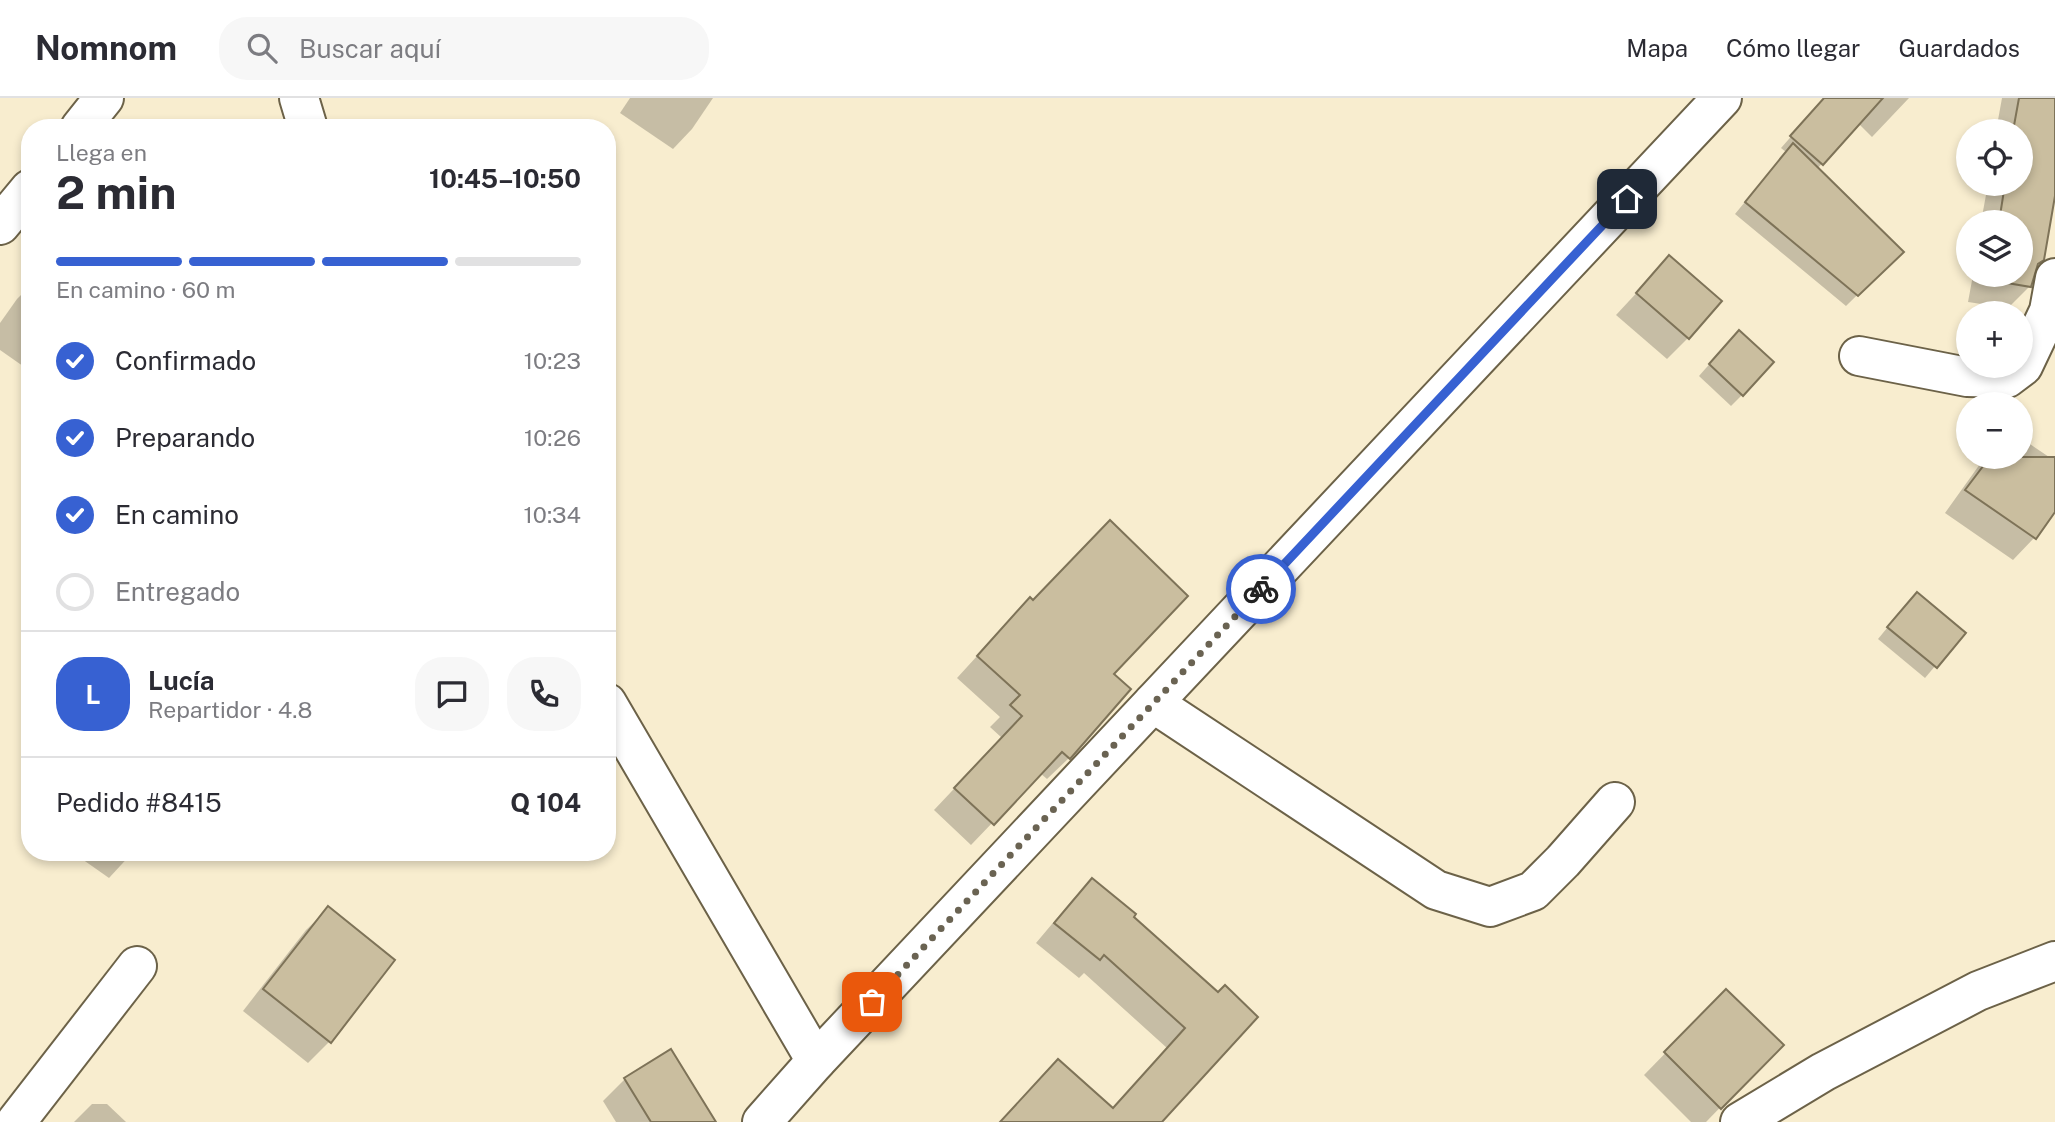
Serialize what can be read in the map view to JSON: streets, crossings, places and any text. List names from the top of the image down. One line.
{"page":{"header":"Nomnom","search":"Buscar aquí","nav":["Mapa","Cómo llegar","Guardados"],"map_buttons":["+","−"],"heading":["2 min","Llega en","10:45–10:50"],"panel":["Lucía","Repartidor · 4.8","Pedido #8415","Q 104"],"bar":"En camino · 60 m","list":[["Confirmado","10:23"],["Preparando","10:26"],["En camino","10:34"],"Entregado"],"round":"L"}}
